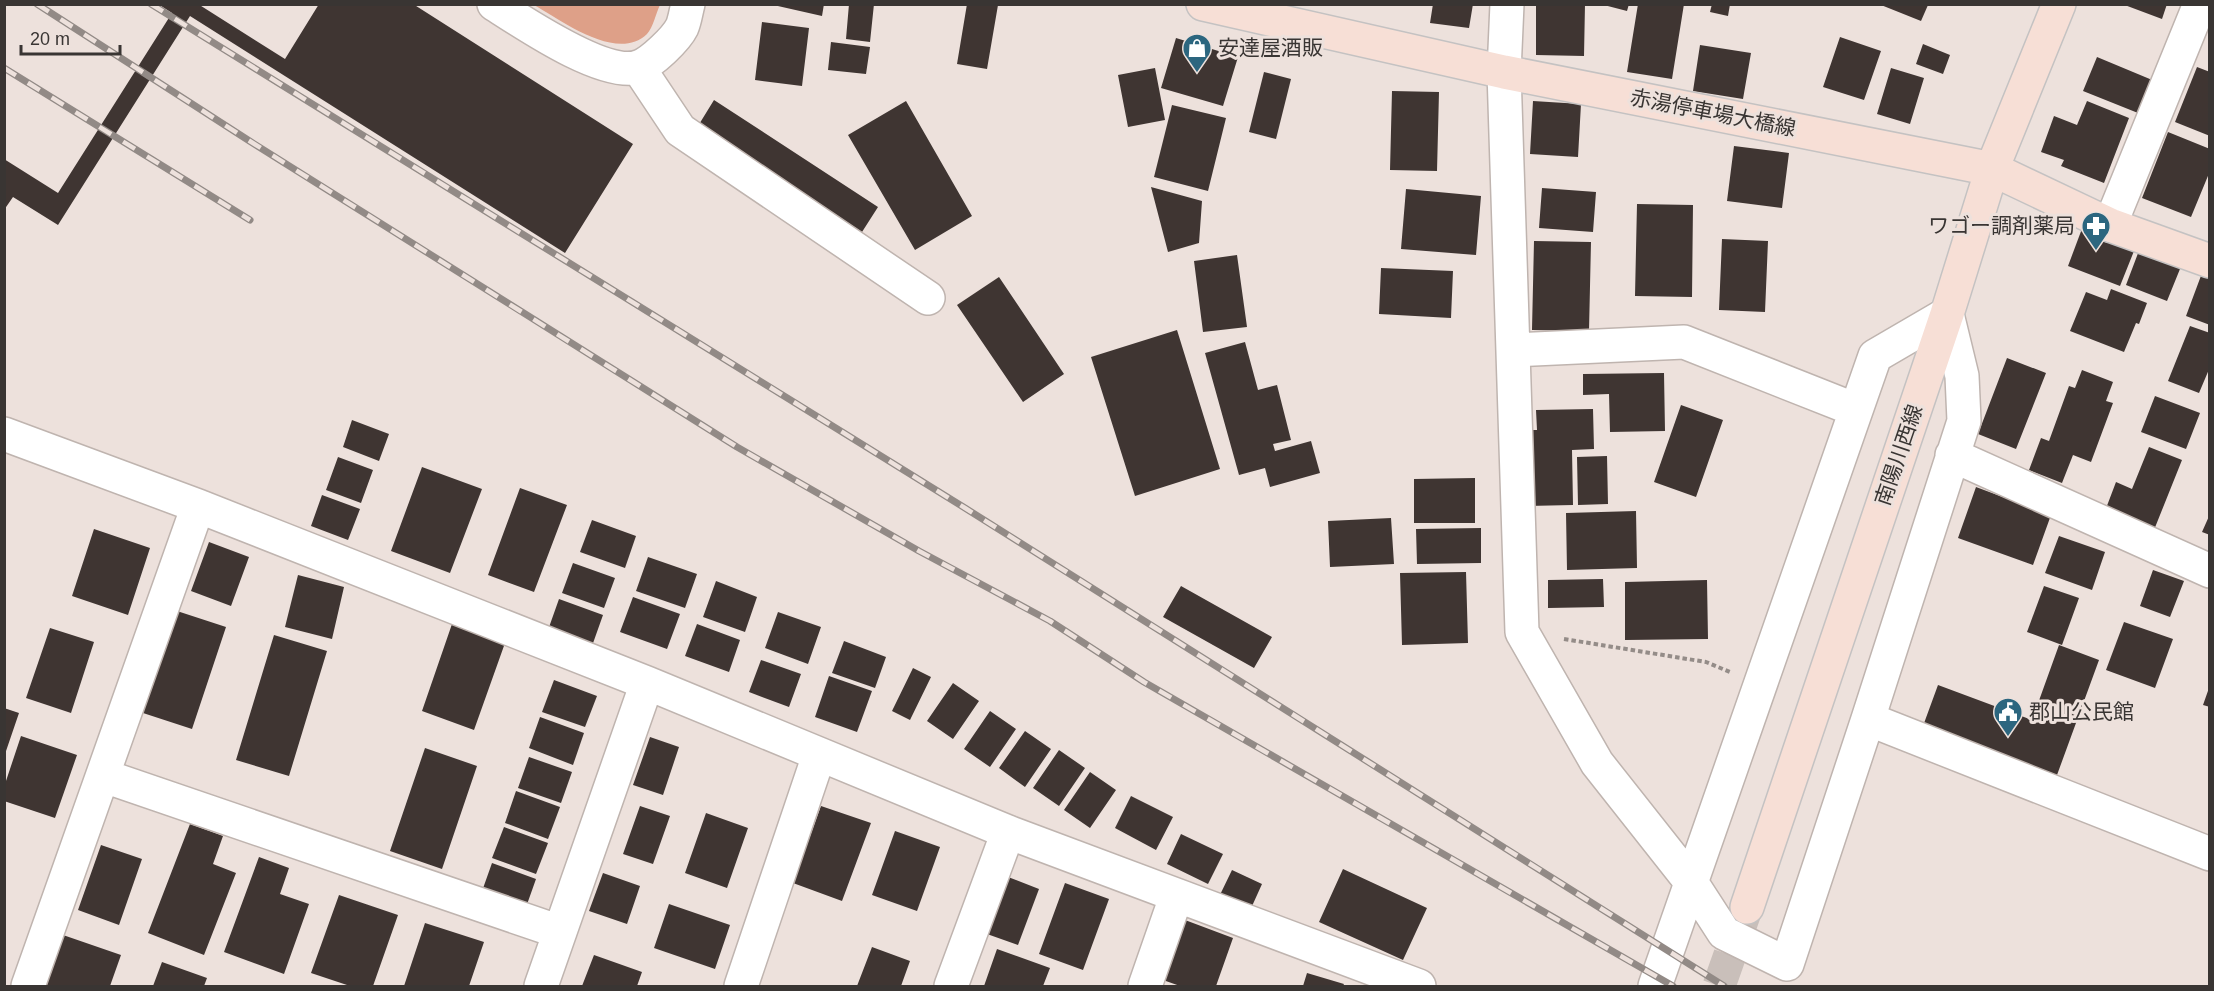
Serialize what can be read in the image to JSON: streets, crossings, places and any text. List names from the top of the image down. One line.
{"streets":{"main road":["赤湯停車場大橋線","南陽川西線"]},"crossings":[["赤湯停車場大橋線","南陽川西線"]],"places":{"shop":["安達屋酒販"],"pharmacy":["ワゴー調剤薬局"],"public building":["郡山公民館"]},"scale_bar":"20 m"}
